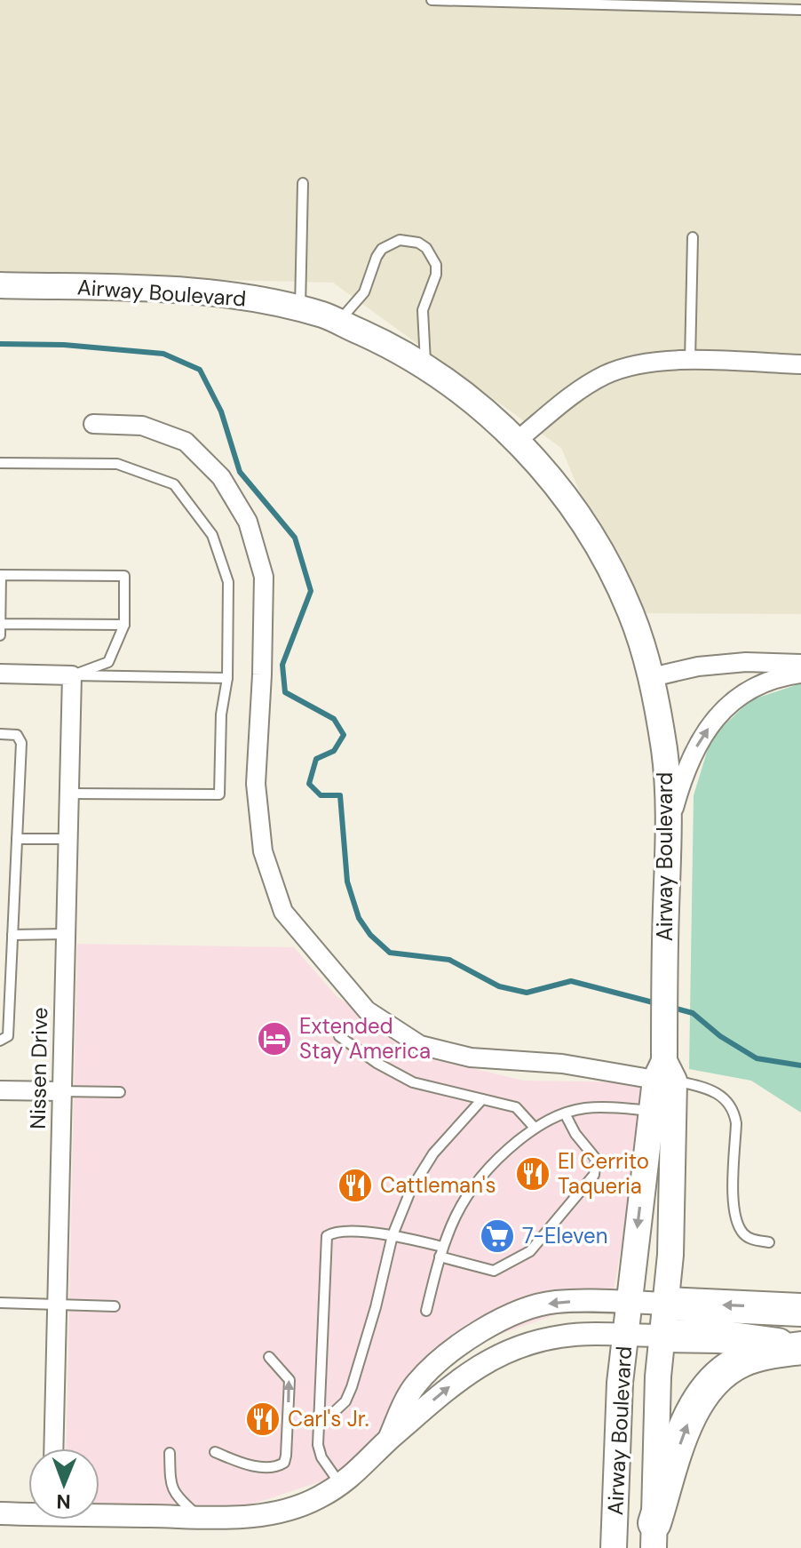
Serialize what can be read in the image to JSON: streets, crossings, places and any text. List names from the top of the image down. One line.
{"streets":{"main road":["Airway Boulevard"],"street":["Nissen Drive"]},"places":{"hotel":["Extended Stay America"],"restaurant":["El Cerrito Taqueria","Cattleman's","Carl's Jr."],"supermarket":["7-Eleven"]},"north":"bottom"}
